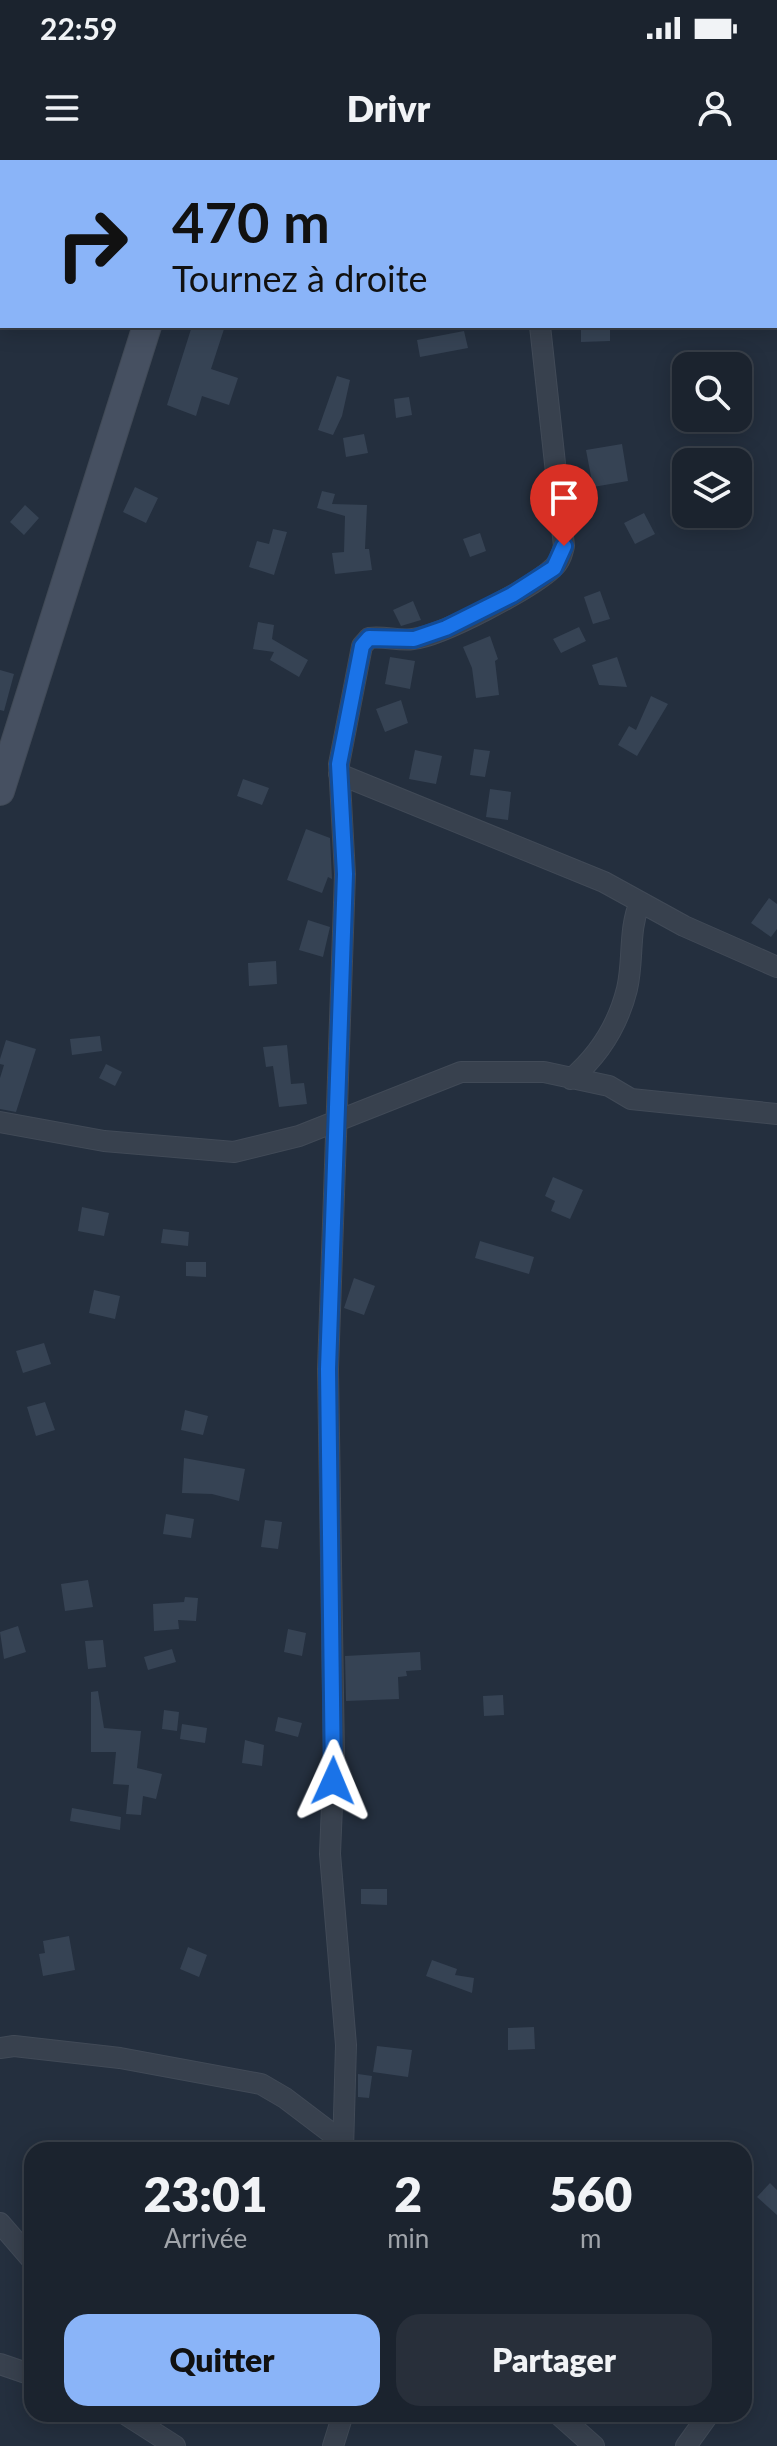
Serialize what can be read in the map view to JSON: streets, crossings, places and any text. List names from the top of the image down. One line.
{"page":{"status":"22:59","header":"Drivr","turn":["470 m","Tournez à droite"],"eta":["23:01","Arrivée","2","min","560","m"],"buttons":["Quitter","Partager"]}}
